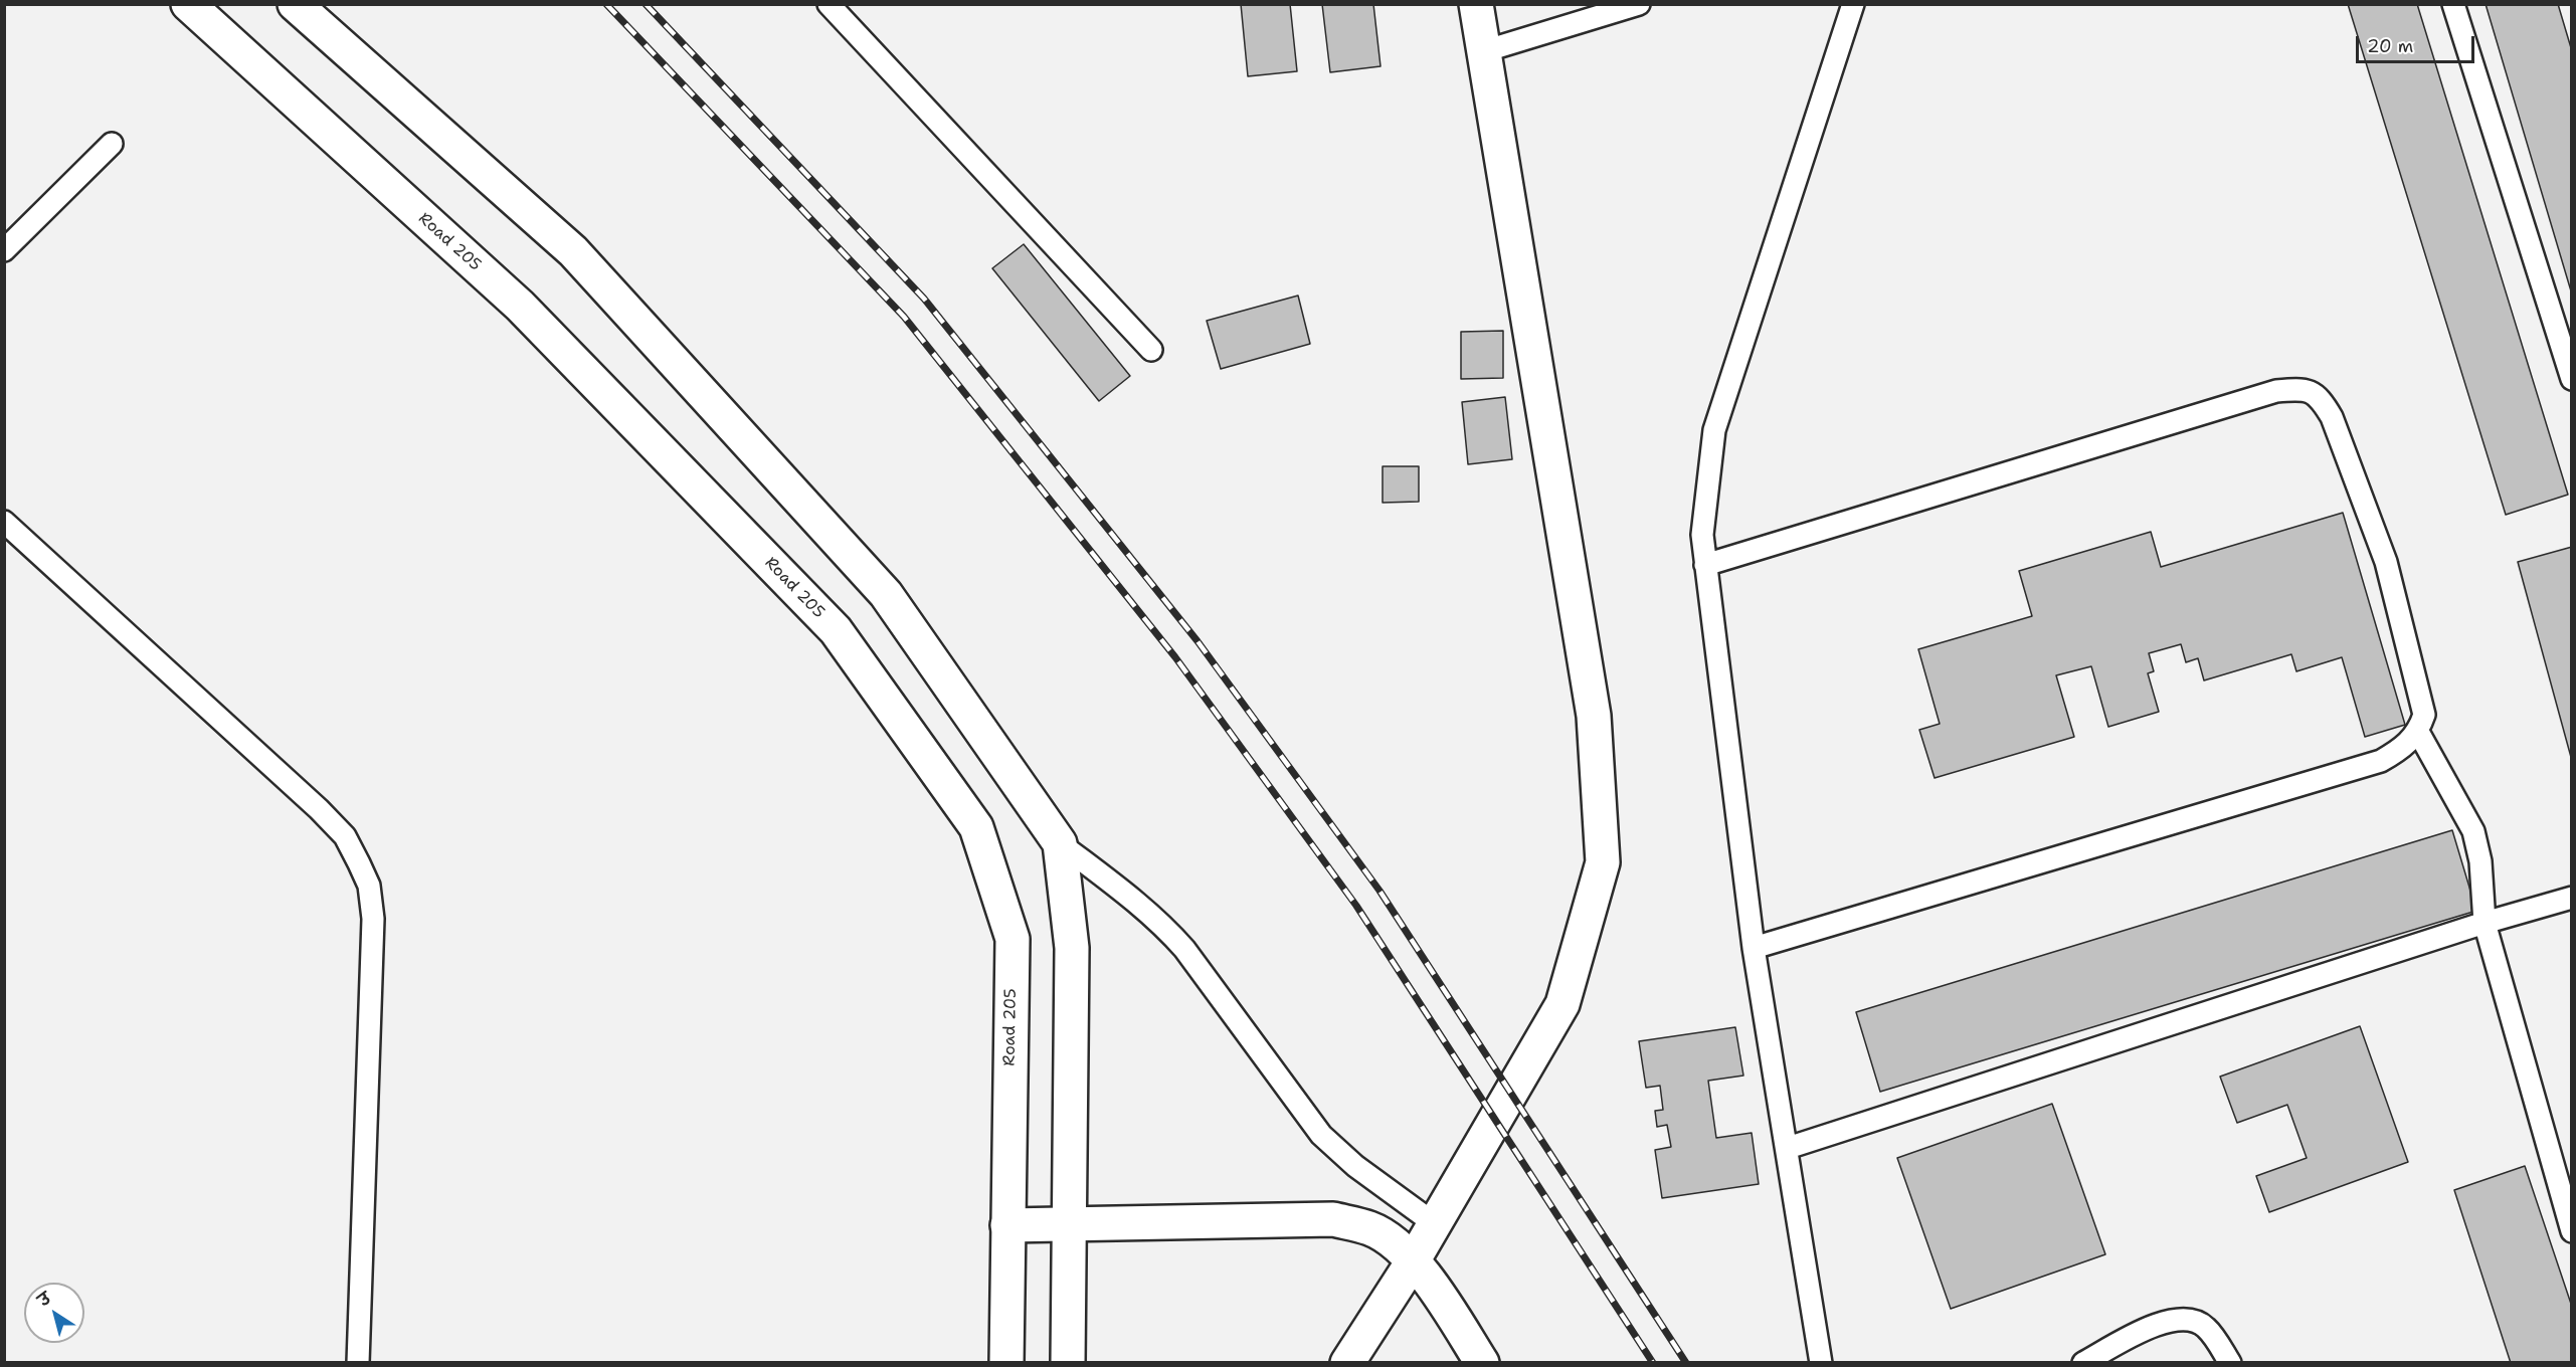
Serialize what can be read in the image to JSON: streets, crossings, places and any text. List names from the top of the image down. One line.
{"streets":{"main road":["Road 205"]},"scale_bar":"20 m","north":"top left"}
